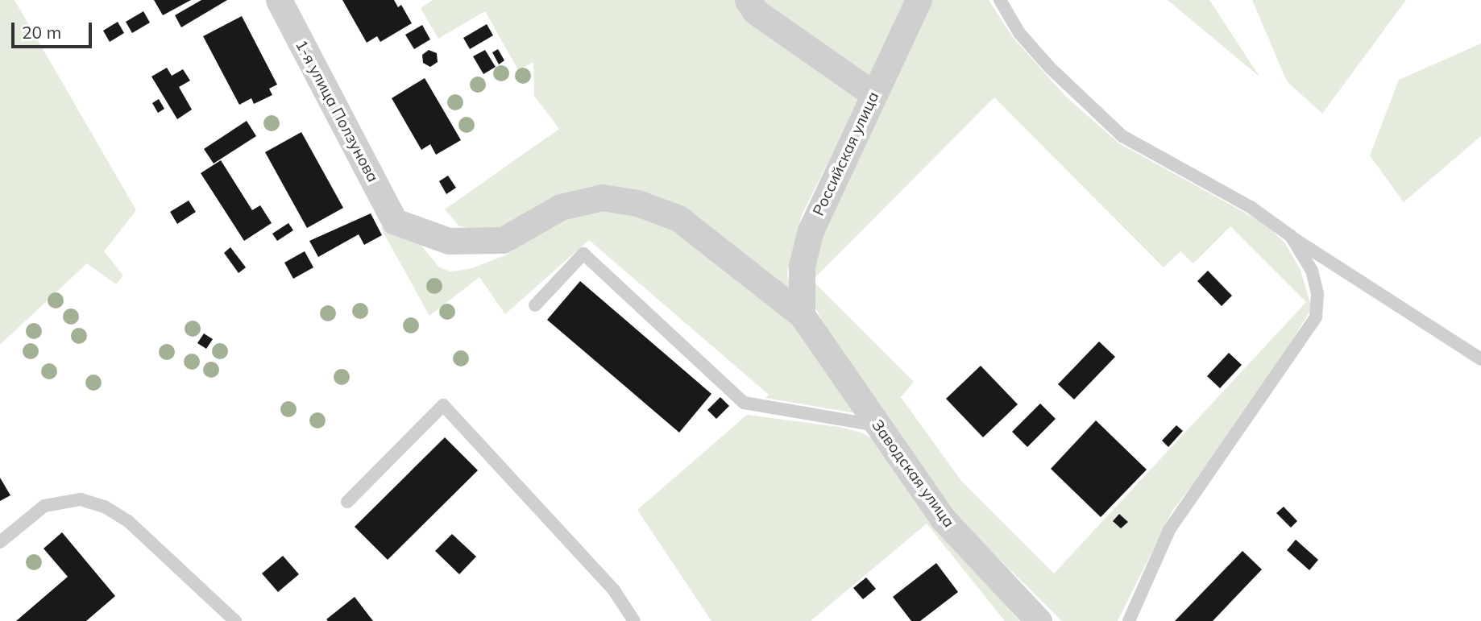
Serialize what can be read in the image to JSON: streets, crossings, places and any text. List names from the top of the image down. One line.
{"streets":{"street":["1-я улица Ползунова","Российская улица","Заводская улица"]},"crossings":[["1-я улица Ползунова","Заводская улица"],["Российская улица","Заводская улица"]],"scale_bar":"20 m"}
